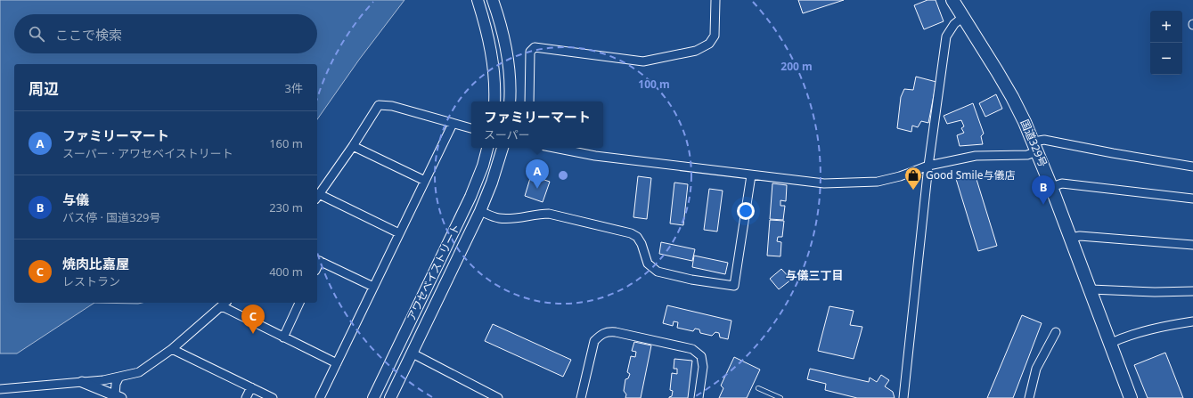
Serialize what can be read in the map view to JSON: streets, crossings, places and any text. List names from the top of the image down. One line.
{"streets":{"highway":["国道329号"],"main road":["アワセベイストリート"]},"districts":["与儀三丁目"],"places":{"shop":["Good Smile与儀店"]},"page":{"map_buttons":["+","−"],"search":"ここで検索","heading":["周辺","3件"],"popup":["ファミリーマート","スーパー"],"list":[{"mark":"A","name":"ファミリーマート","note":"スーパー · アワセベイストリート","value":"160 m"},{"mark":"B","name":"与儀","note":"バス停 · 国道329号","value":"230 m"},{"mark":"C","name":"焼肉比嘉屋","note":"レストラン","value":"400 m"}],"pins":["A","B","C"]},"rings":["200 m","100 m"]}
